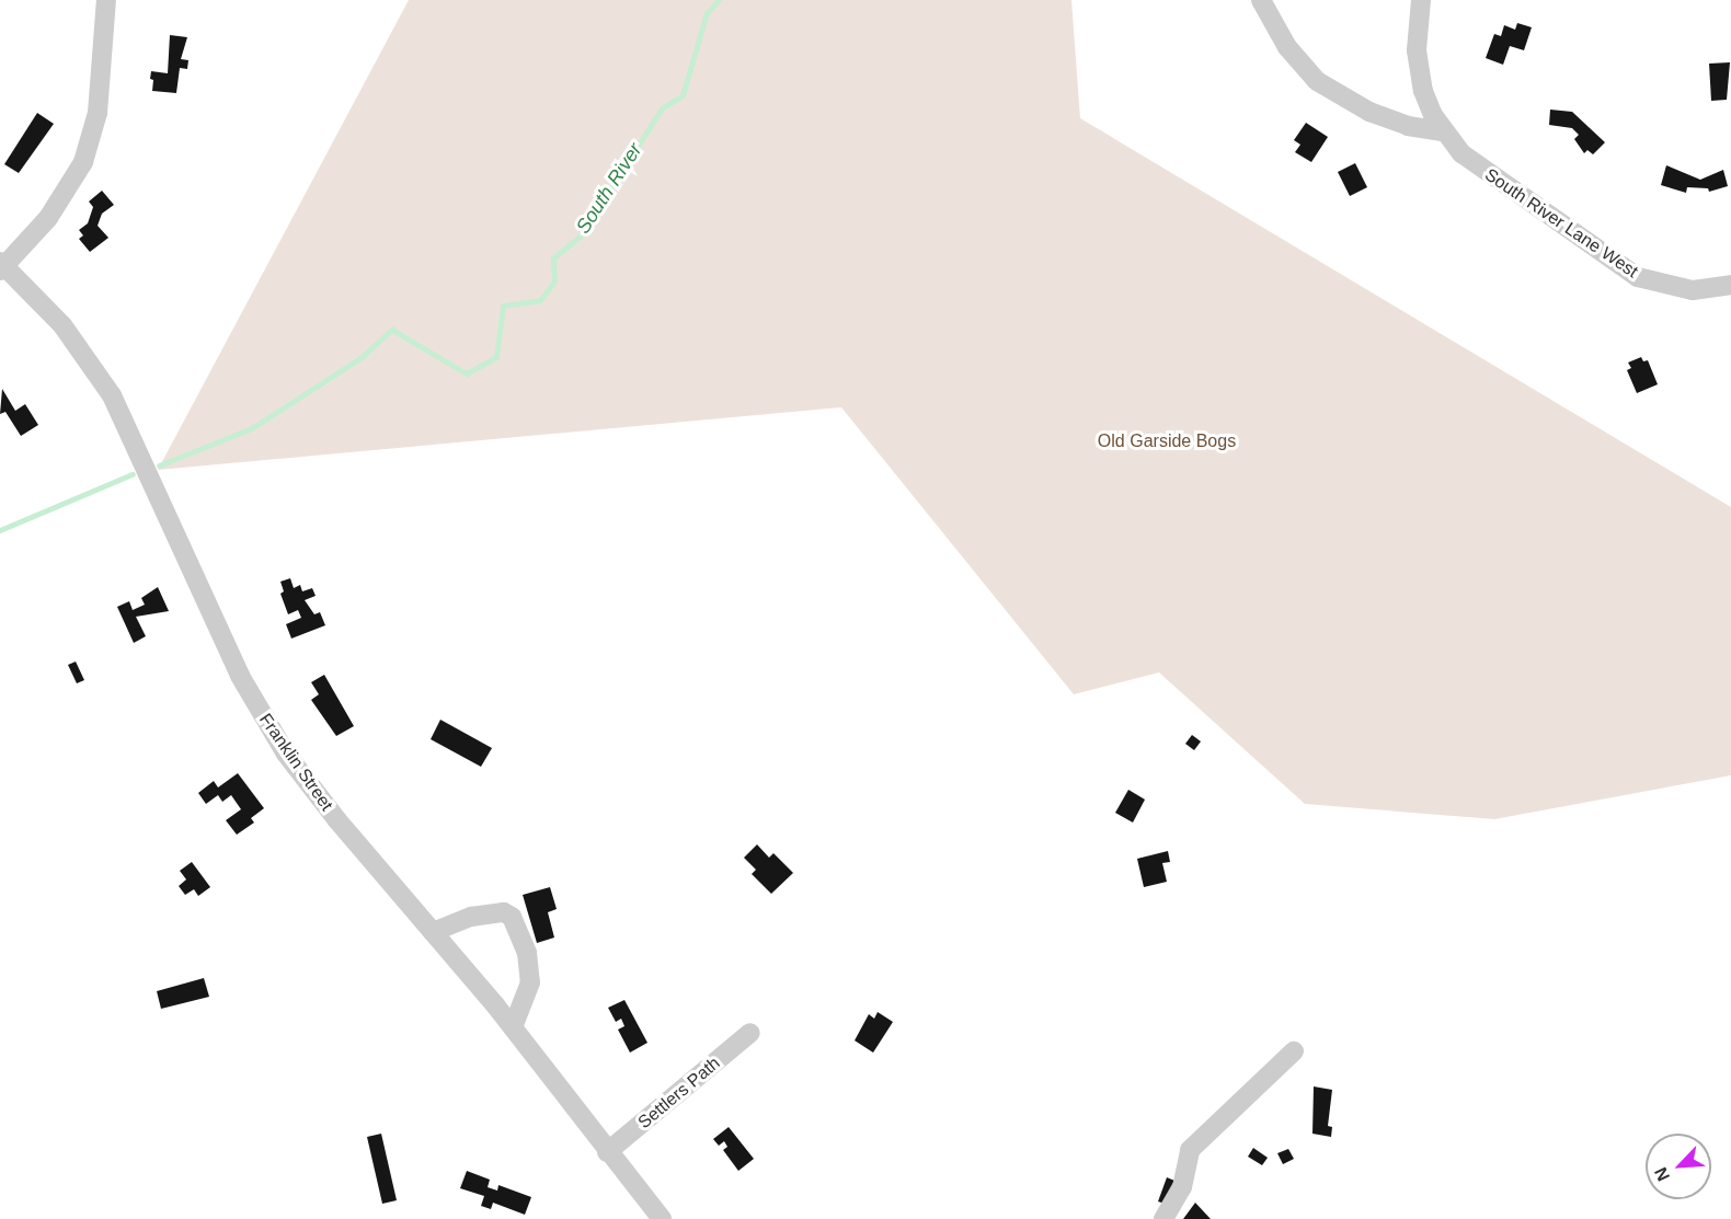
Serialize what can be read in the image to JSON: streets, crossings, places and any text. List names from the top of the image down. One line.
{"streets":{"street":["South River Lane West","Franklin Street","Settlers Path"]},"crossings":[["Franklin Street","Settlers Path"]],"water":["South River"],"parks":["Old Garside Bogs"],"north":"bottom left"}
